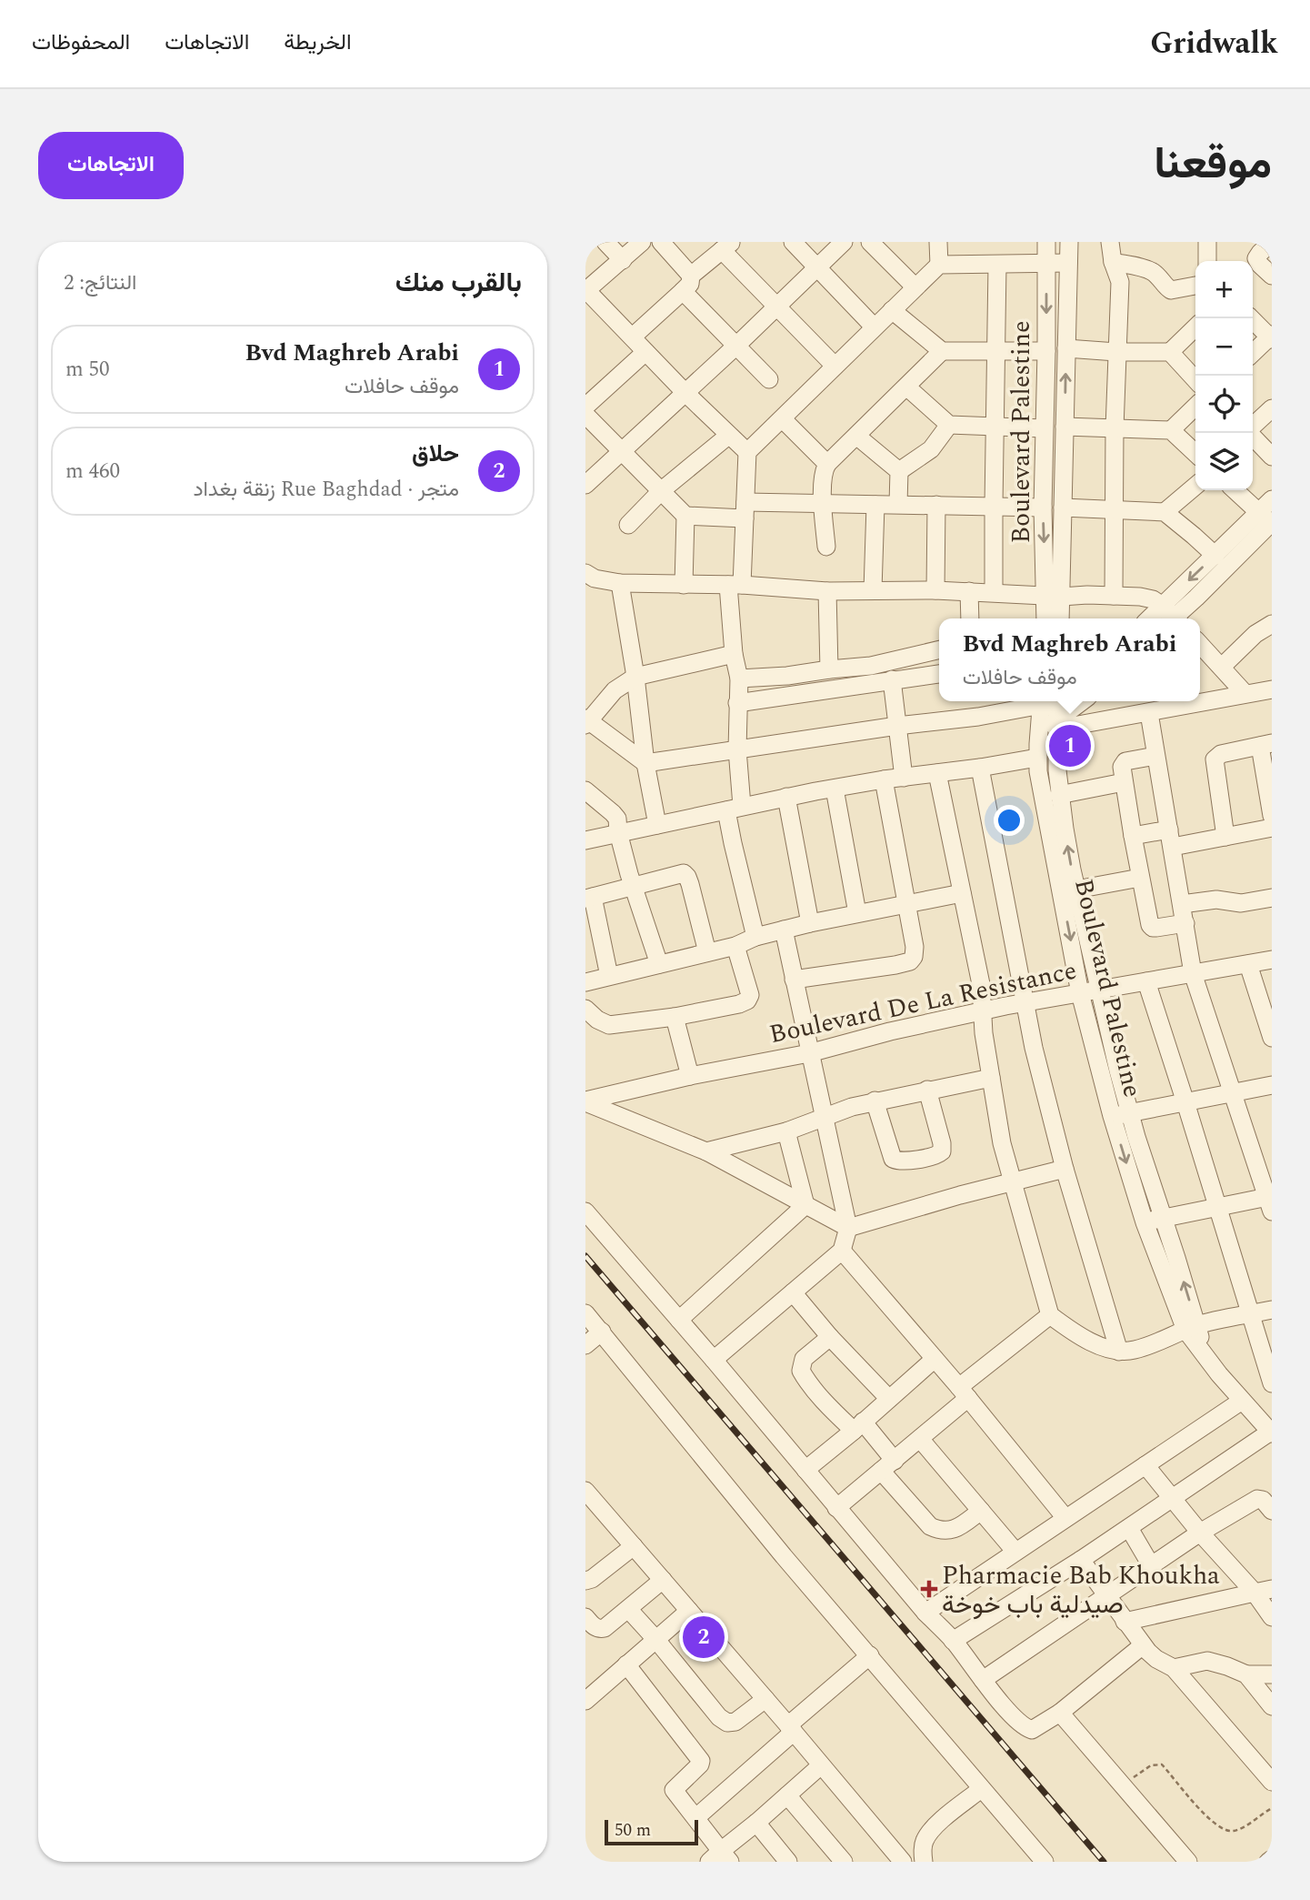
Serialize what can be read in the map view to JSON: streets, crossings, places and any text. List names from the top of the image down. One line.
{"streets":{"street":["Boulevard Palestine","Boulevard De La Resistance"]},"crossings":[["Boulevard Palestine","Boulevard De La Resistance"]],"places":{"health":["Pharmacie Bab Khoukha صيدلية باب خوخة"]},"scale_bar":"50 m","page":{"header":"Gridwalk","nav":["الخريطة","الاتجاهات","المحفوظات"],"title":"موقعنا","buttons":"الاتجاهات","heading":["بالقرب منك","النتائج: 2"],"map_buttons":["+","−"],"list":[{"mark":"1","name":"Bvd Maghreb Arabi","note":"موقف حافلات","value":"50 m"},{"mark":"2","name":"حلاق","note":"متجر · Rue Baghdad زنقة بغداد","value":"460 m"}],"popup":["Bvd Maghreb Arabi","موقف حافلات"],"pins":["1","2"],"scale":"50 m"}}
